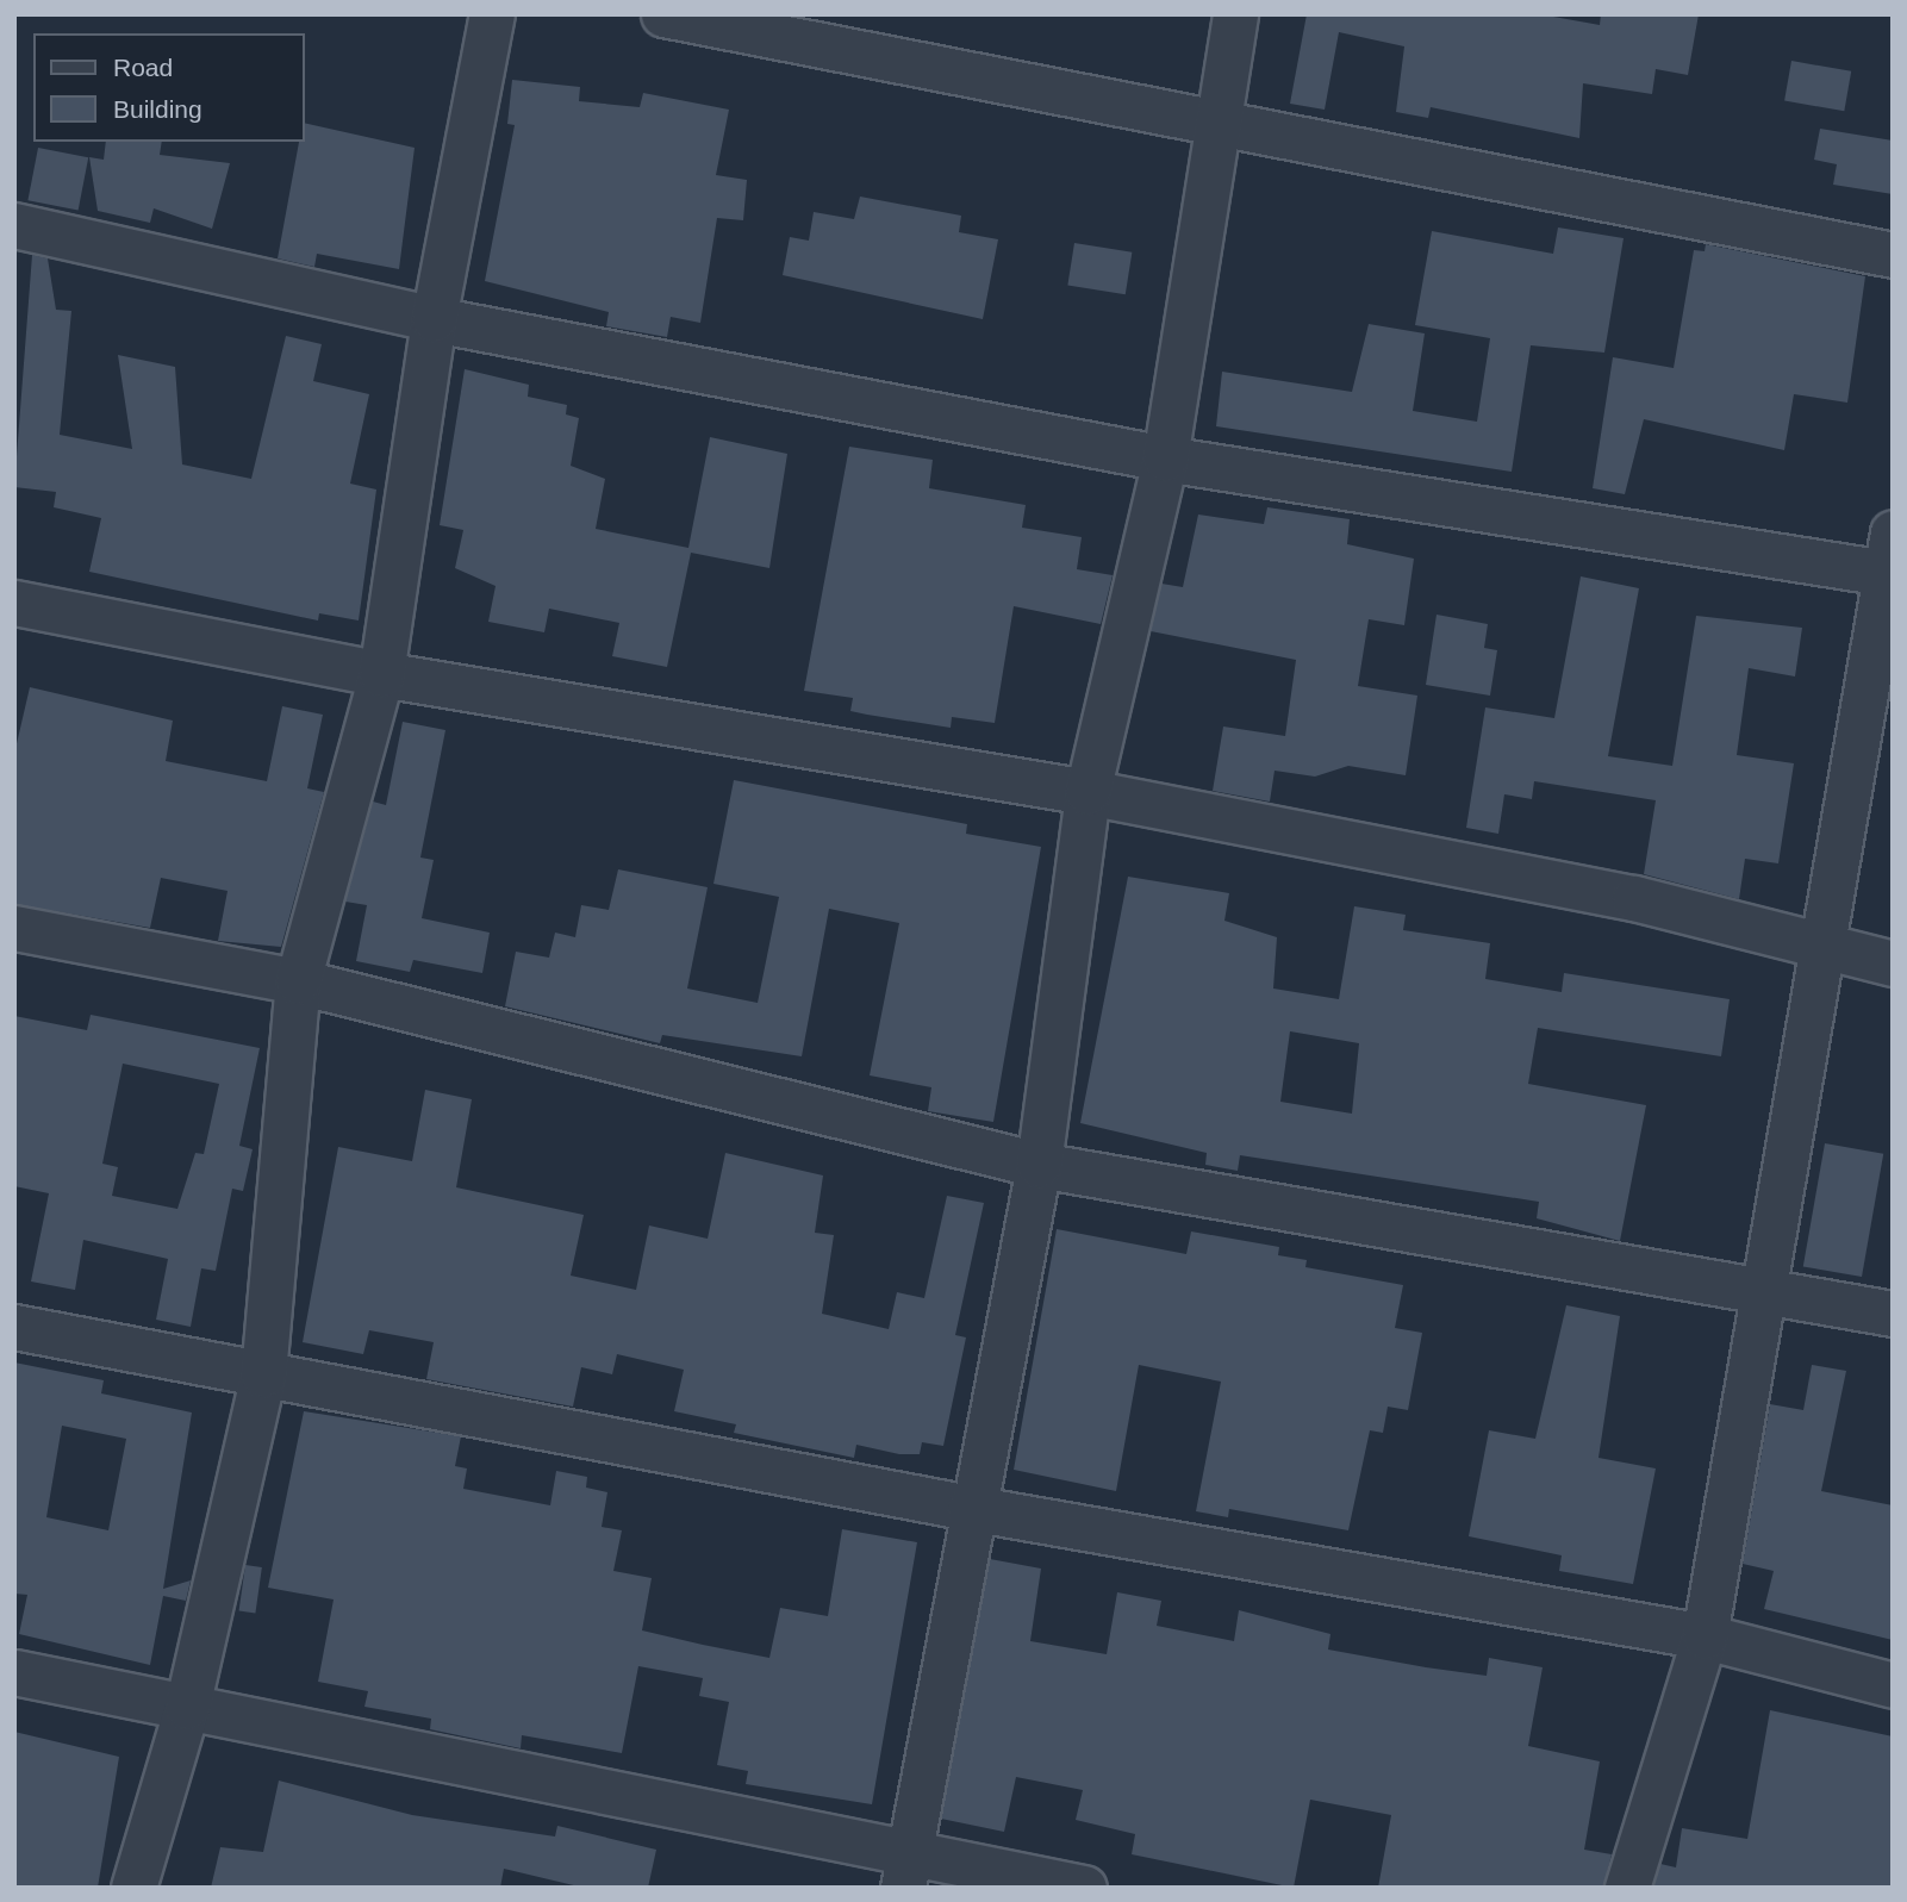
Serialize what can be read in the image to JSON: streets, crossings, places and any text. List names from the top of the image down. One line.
{"legend":["Road","Building"]}
